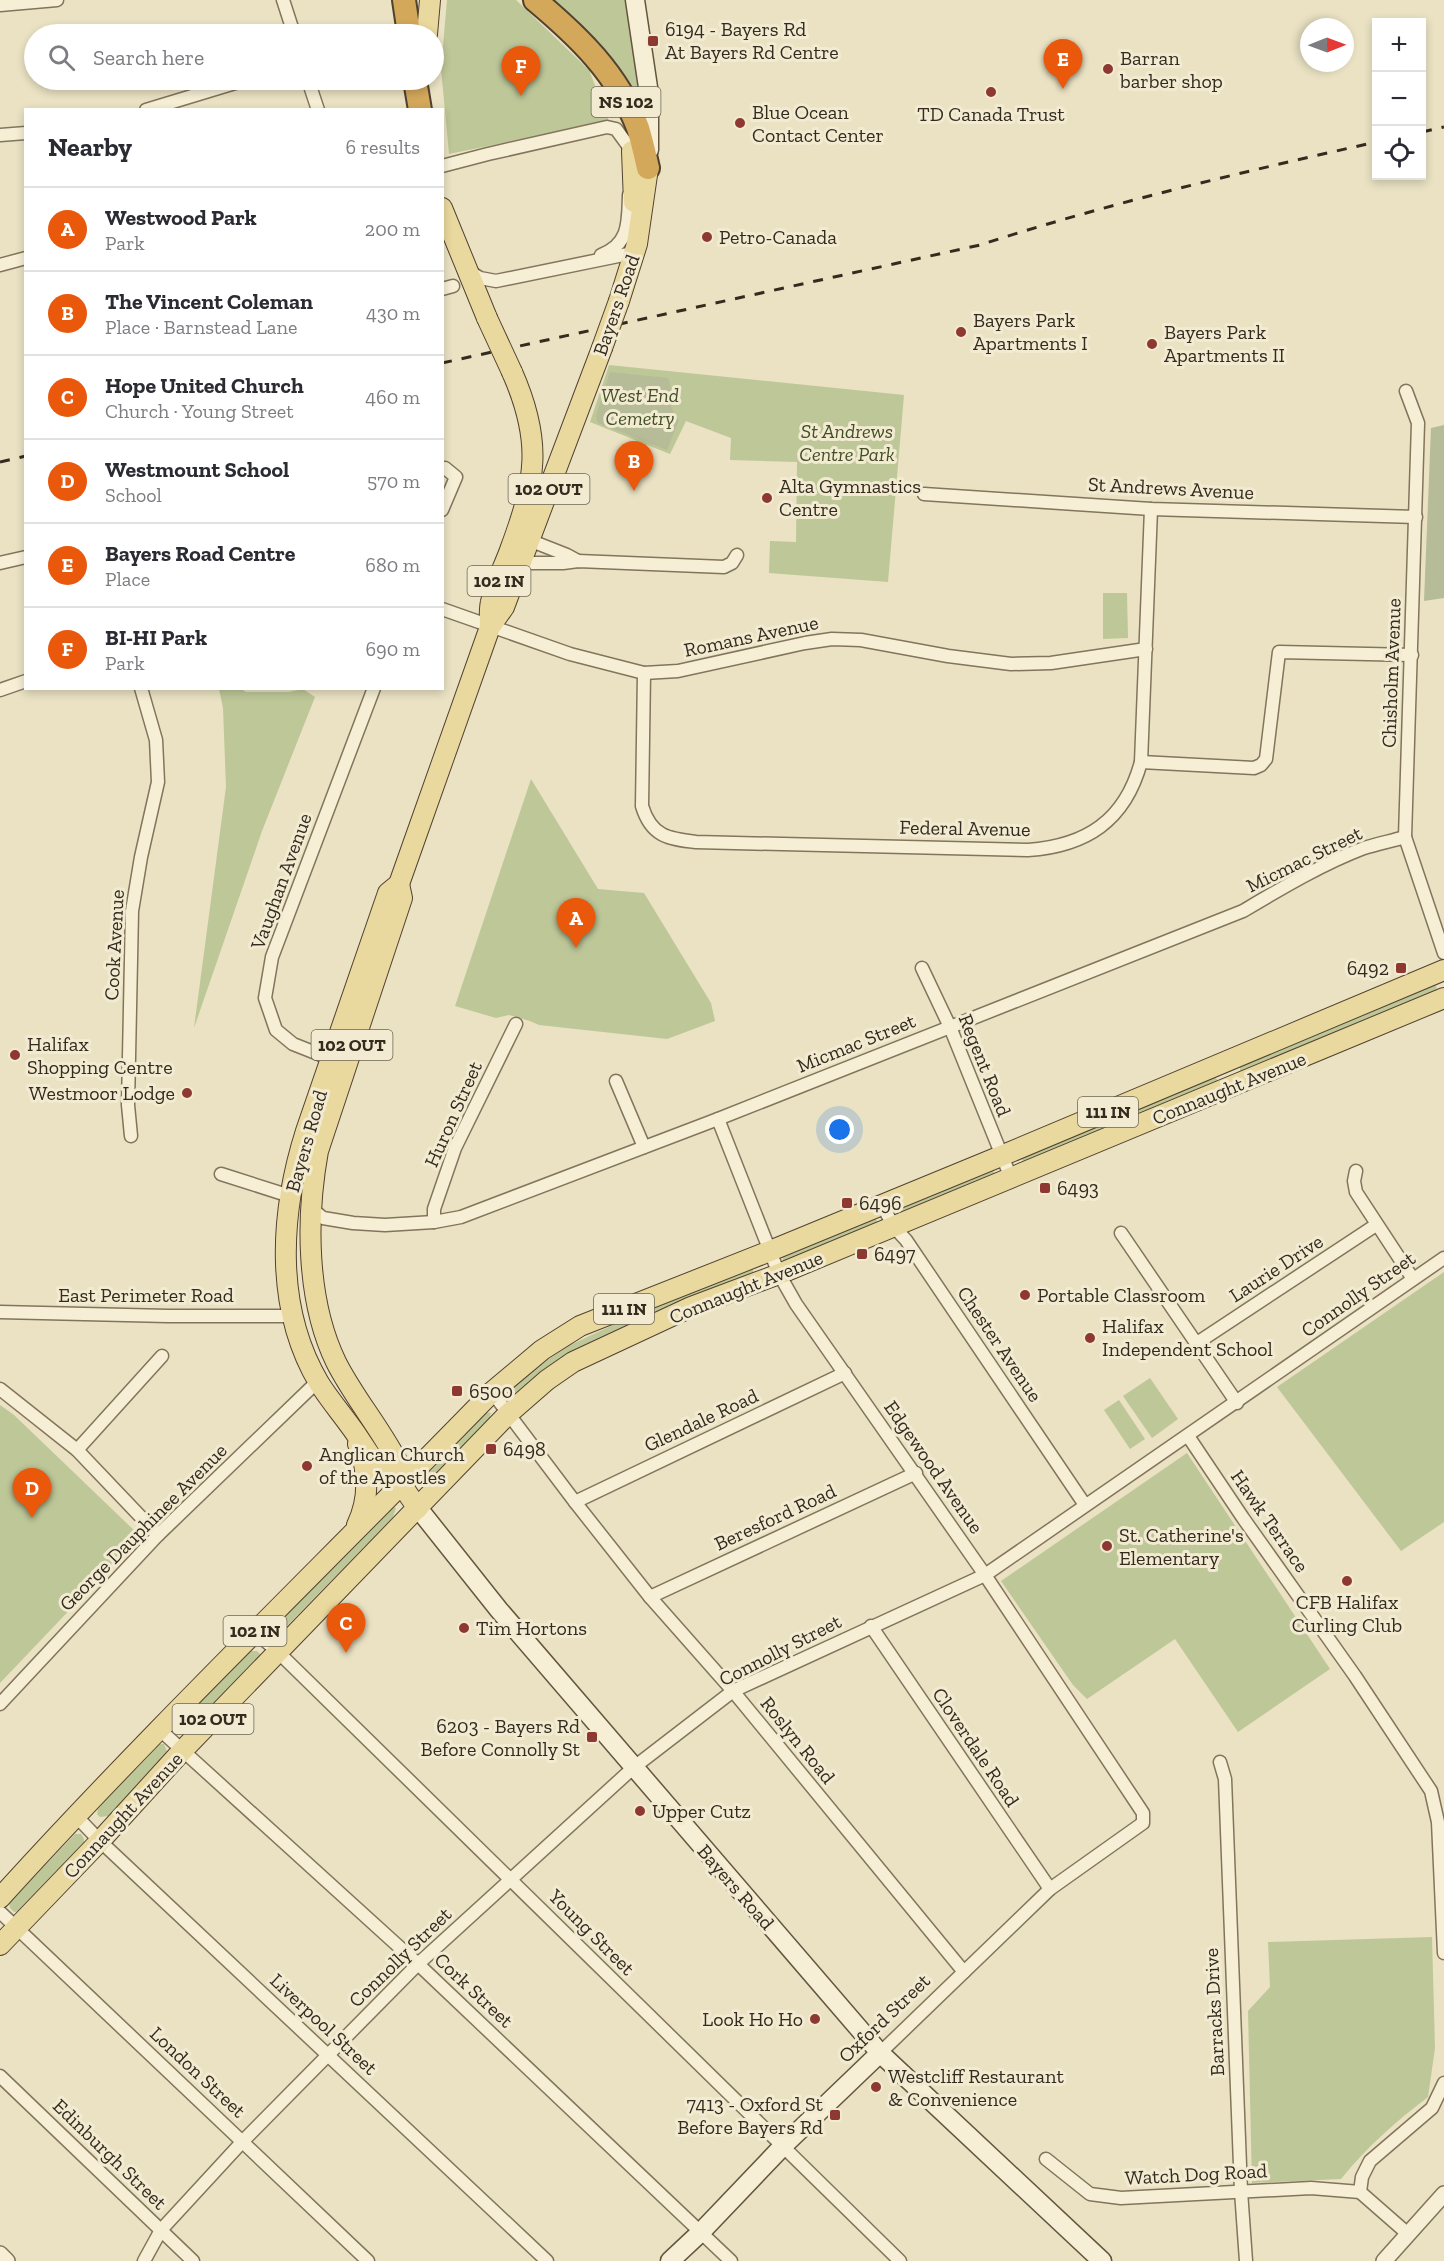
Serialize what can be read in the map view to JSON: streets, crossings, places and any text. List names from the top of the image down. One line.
{"streets":{"highway":["NS 102"],"main road":["Bayers Road","102 OUT","102 IN","Connaught Avenue","111 IN","Oxford Street"],"street":["St Andrews Avenue","Romans Avenue","Chisholm Avenue","Federal Avenue","Micmac Street","Vaughan Avenue","Cook Avenue","Regent Road","Huron Street","Laurie Drive","Connolly Street","East Perimeter Road","Chester Avenue","Glendale Road","Edgewood Avenue","Beresford Road","Hawk Terrace","George Dauphinee Avenue","Roslyn Road","Cloverdale Road","Young Street","Cork Street","Barracks Drive","Liverpool Street","London Street","Edinburgh Street","Watch Dog Road"]},"crossings":[["NS 102","Bayers Road"],["Bayers Road","Romans Avenue"],["Bayers Road","Micmac Street"],["Bayers Road","Vaughan Avenue"],["Bayers Road","Connaught Avenue"],["Bayers Road","Connolly Street"],["Bayers Road","East Perimeter Road"],["Bayers Road","George Dauphinee Avenue"],["Bayers Road","Oxford Street"],["St Andrews Avenue","Chisholm Avenue"],["St Andrews Avenue","Federal Avenue"],["Romans Avenue","Federal Avenue"],["Chisholm Avenue","Micmac Street"],["Micmac Street","Regent Road"],["Micmac Street","Huron Street"],["Micmac Street","Edgewood Avenue"],["Regent Road","Connaught Avenue"],["Connaught Avenue","Chester Avenue"],["Connaught Avenue","Edgewood Avenue"],["Connaught Avenue","Roslyn Road"],["Connaught Avenue","Young Street"],["Connaught Avenue","Cork Street"],["Connaught Avenue","Liverpool Street"],["Connaught Avenue","London Street"],["Connolly Street","Chester Avenue"],["Connolly Street","Edgewood Avenue"],["Connolly Street","Hawk Terrace"],["Connolly Street","Roslyn Road"],["Connolly Street","Cloverdale Road"],["Connolly Street","Young Street"],["Connolly Street","Cork Street"],["Connolly Street","Liverpool Street"],["Connolly Street","London Street"],["Connolly Street","Edinburgh Street"],["Glendale Road","Edgewood Avenue"],["Glendale Road","Roslyn Road"],["Edgewood Avenue","Beresford Road"],["Edgewood Avenue","Oxford Street"],["Beresford Road","Roslyn Road"],["Roslyn Road","Oxford Street"],["Cloverdale Road","Oxford Street"],["Young Street","Oxford Street"],["Cork Street","Oxford Street"],["Barracks Drive","Watch Dog Road"]],"parks":["West End Cemetry","St Andrews Centre Park"],"places":{"transit":["6194 - Bayers Rd At Bayers Rd Centre","6492","6493","6496","6497","6500","6498","6203 - Bayers Rd Before Connolly St","7413 - Oxford St Before Bayers Rd"],"other":["Barran barber shop","TD Canada Trust","Blue Ocean Contact Center","Petro-Canada","Bayers Park Apartments I","Bayers Park Apartments II","Alta Gymnastics Centre","Halifax Shopping Centre","Westmoor Lodge","Portable Classroom","Halifax Independent School","Anglican Church of the Apostles","St. Catherine's Elementary","CFB Halifax Curling Club","Tim Hortons","Upper Cutz","Look Ho Ho","Westcliff Restaurant & Convenience"]},"north":"right","page":{"map_buttons":["+","−"],"search":"Search here","pins":["E","F","B","A","D","C"],"heading":["Nearby","6 results"],"list":[{"mark":"A","name":"Westwood Park","note":"Park","value":"200 m"},{"mark":"B","name":"The Vincent Coleman","note":"Place · Barnstead Lane","value":"430 m"},{"mark":"C","name":"Hope United Church","note":"Church · Young Street","value":"460 m"},{"mark":"D","name":"Westmount School","note":"School","value":"570 m"},{"mark":"E","name":"Bayers Road Centre","note":"Place","value":"680 m"},{"mark":"F","name":"BI-HI Park","note":"Park","value":"690 m"}]}}
